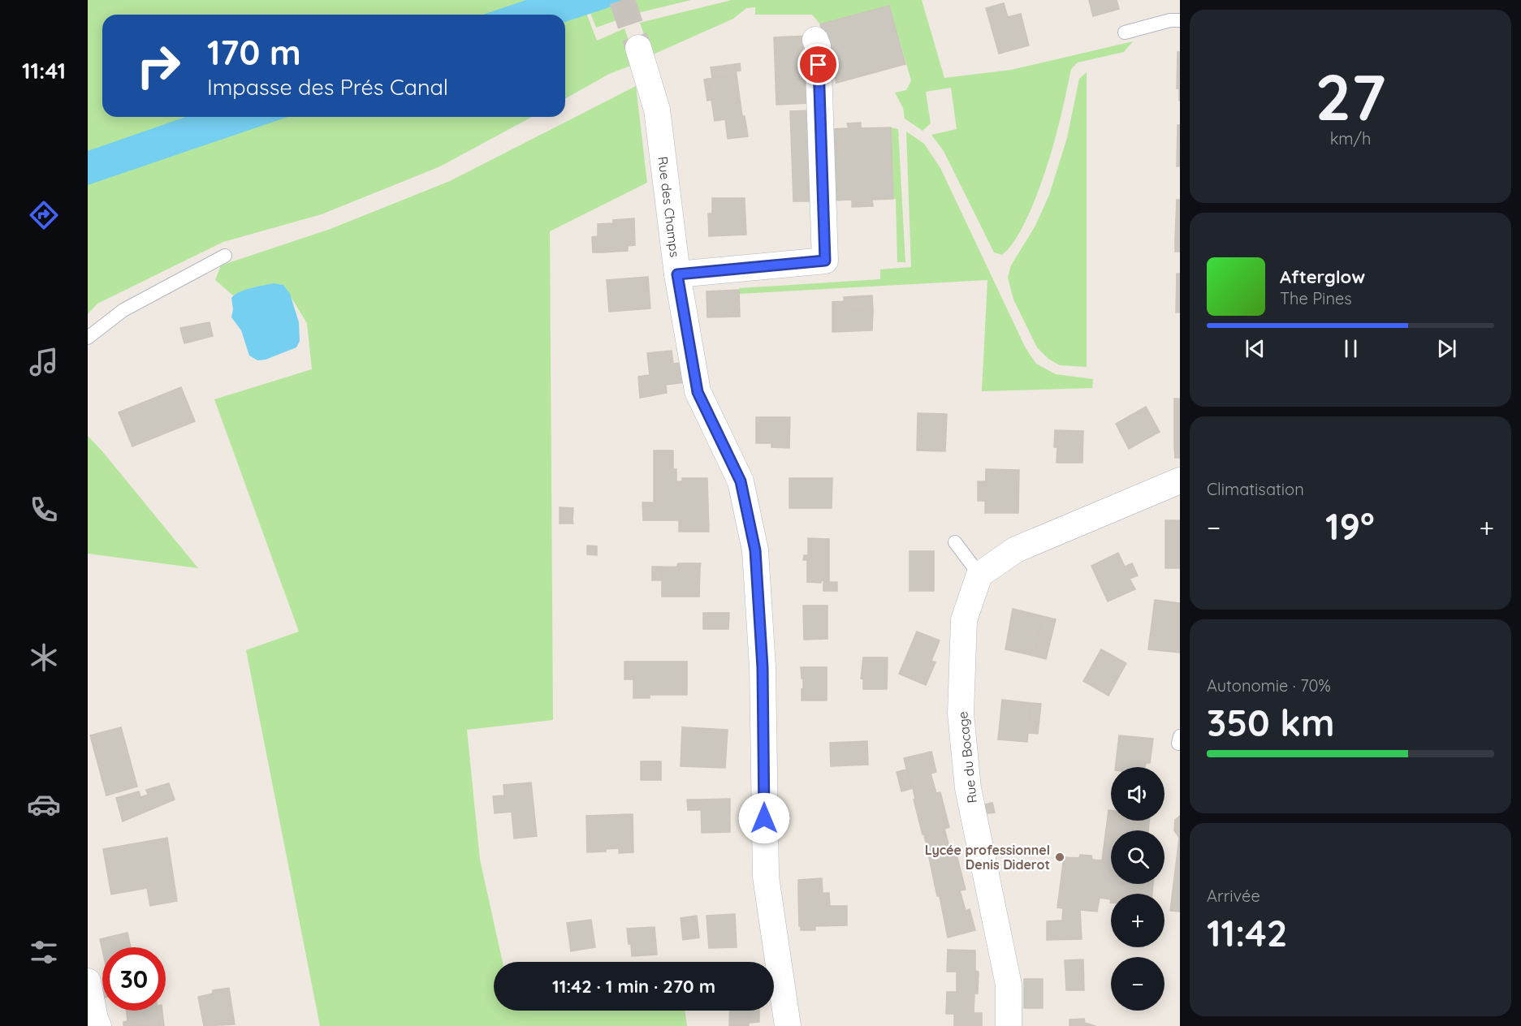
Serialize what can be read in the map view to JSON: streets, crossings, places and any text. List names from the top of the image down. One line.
{"streets":{"street":["Rue des Champs","Rue du Bocage"]},"places":["Lycée professionnel Denis Diderot"],"page":{"tabs":"11:41","tile":[["27","km/h"],"Climatisation",["Autonomie · 70%","350 km"],["Arrivée","11:42"]],"turn":["170 m","Impasse des Prés Canal"],"song":["Afterglow","The Pines"],"heat":["−","19°","+"],"map_buttons":["+","−"],"limit":"30","trip":"11:42 · 1 min · 270 m"}}
